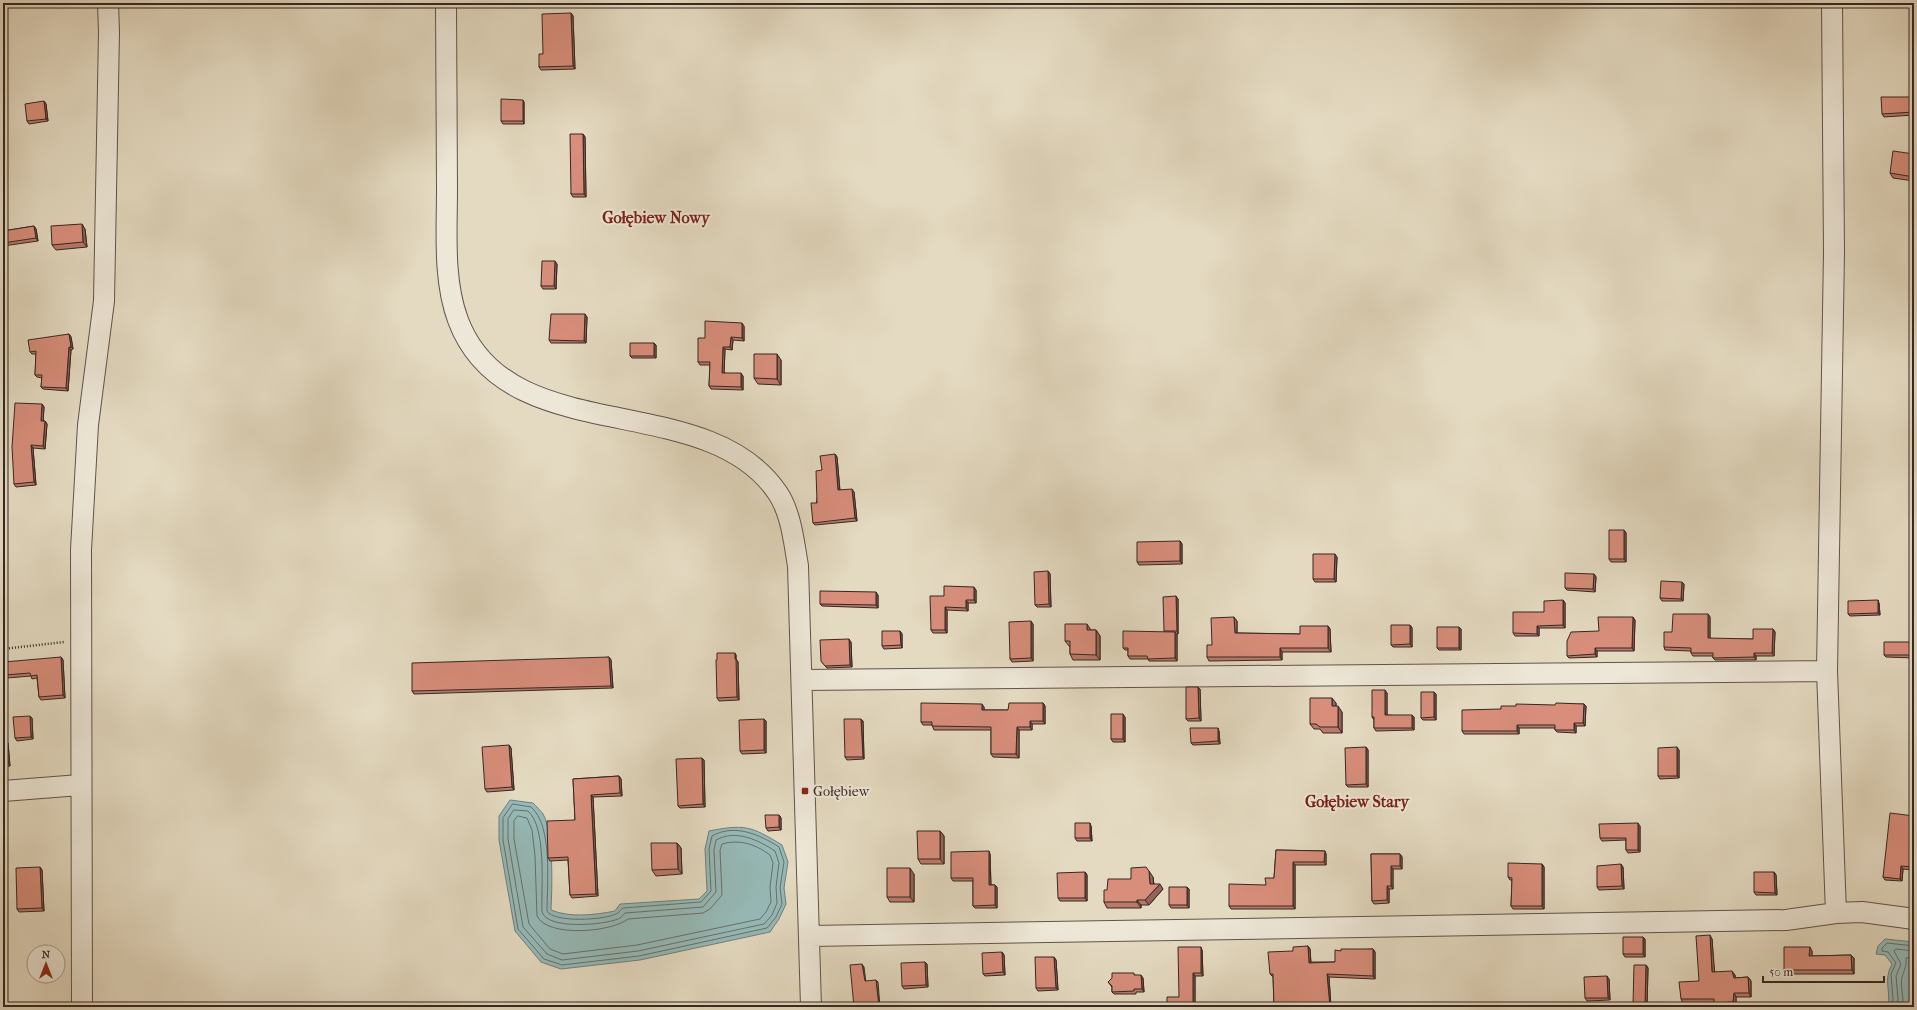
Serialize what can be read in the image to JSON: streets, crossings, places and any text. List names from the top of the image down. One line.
{"districts":["Gołębiew Nowy","Gołębiew Stary"],"places":{"transit":["Gołębiew"]},"scale_bar":"50 m","north":"top"}
